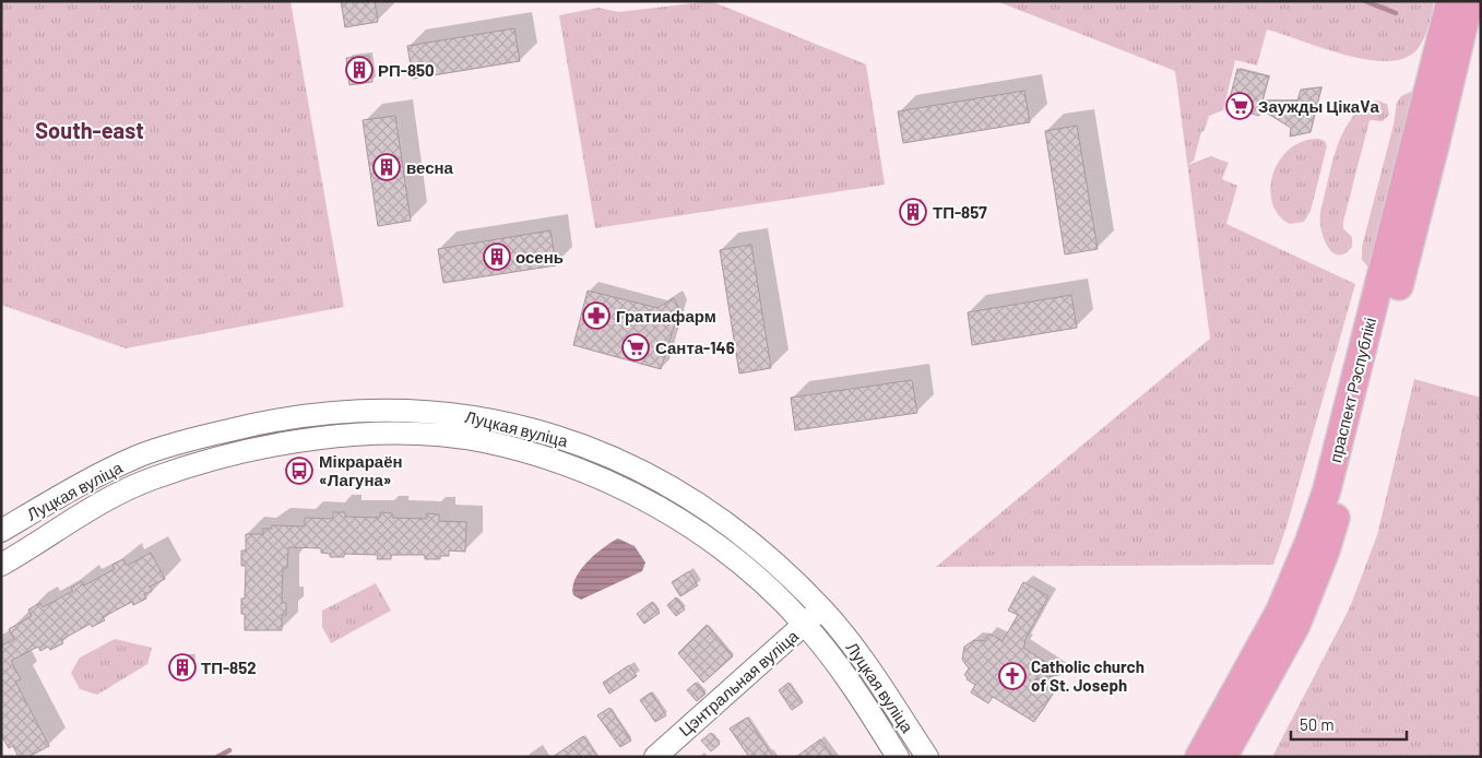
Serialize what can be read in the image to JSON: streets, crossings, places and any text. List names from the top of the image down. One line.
{"streets":{"main road":["праспект Рэспублікі"],"street":["Луцкая вуліца","Цэнтральная вуліца"]},"crossings":[["Луцкая вуліца","Цэнтральная вуліца"]],"districts":["South-east"],"places":{"building":["РП-850","весна","ТП-857","осень","ТП-852"],"supermarket":["Заужды ЦікаVа","Санта-146"],"pharmacy":["Гратиафарм"],"bus stop":["Мікрараён «Лагуна»"],"church":["Catholic church of St. Joseph"]},"scale_bar":"50 m"}
